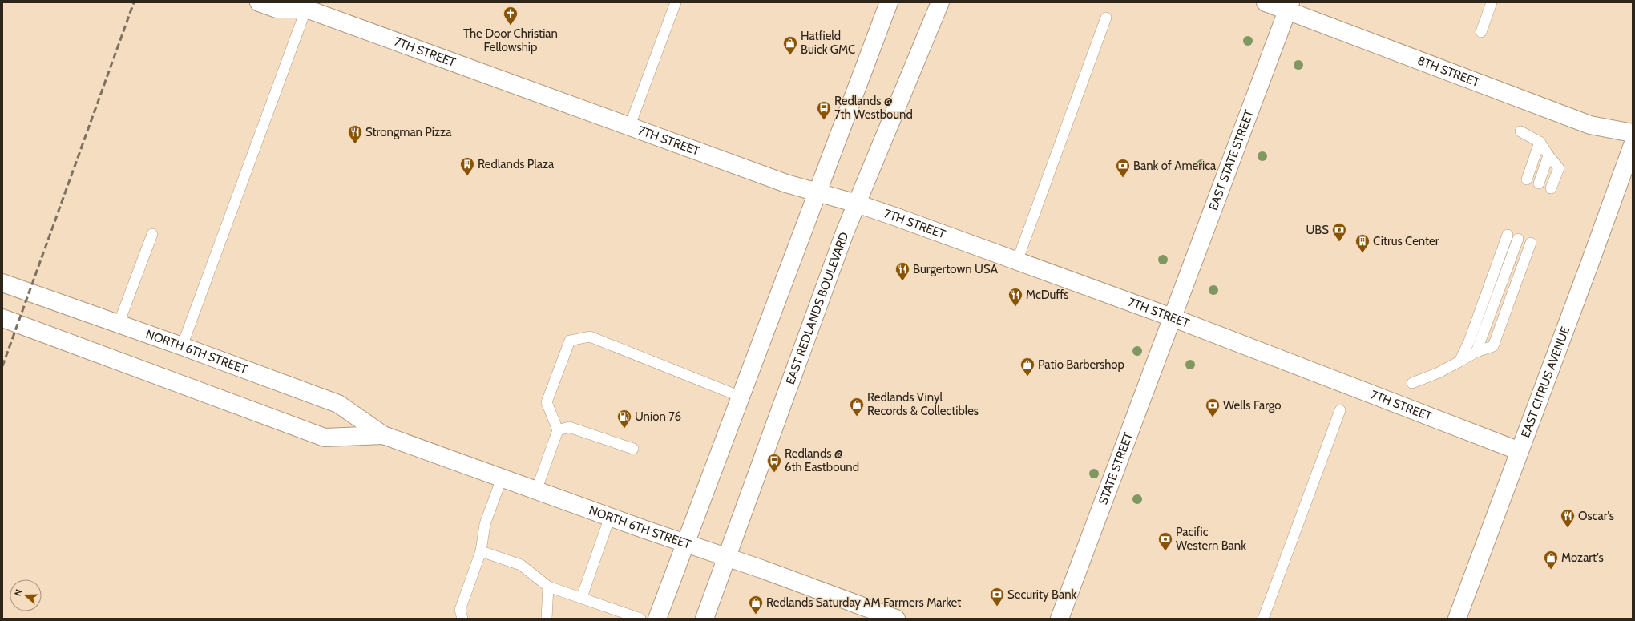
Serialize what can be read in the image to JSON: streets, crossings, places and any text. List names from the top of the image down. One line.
{"streets":{"main road":["7TH STREET","8TH STREET","EAST STATE STREET","EAST REDLANDS BOULEVARD","NORTH 6TH STREET","EAST CITRUS AVENUE","STATE STREET"]},"crossings":[["7TH STREET","EAST STATE STREET"],["7TH STREET","EAST REDLANDS BOULEVARD"],["7TH STREET","EAST CITRUS AVENUE"],["7TH STREET","STATE STREET"],["8TH STREET","EAST STATE STREET"],["EAST STATE STREET","STATE STREET"],["EAST REDLANDS BOULEVARD","NORTH 6TH STREET"]],"places":{"church":["The Door Christian Fellowship"],"shop":["Hatfield Buick GMC","Patio Barbershop","Redlands Vinyl Records & Collectibles","Mozart's","Redlands Saturday AM Farmers Market"],"bus stop":["Redlands @ 7th Westbound","Redlands @ 6th Eastbound"],"restaurant":["Strongman Pizza","Burgertown USA","McDuffs","Oscar's"],"building":["Redlands Plaza","Citrus Center"],"bank":["Bank of America","UBS","Wells Fargo","Pacific Western Bank","Security Bank"],"fuel station":["Union 76"]},"north":"left"}
